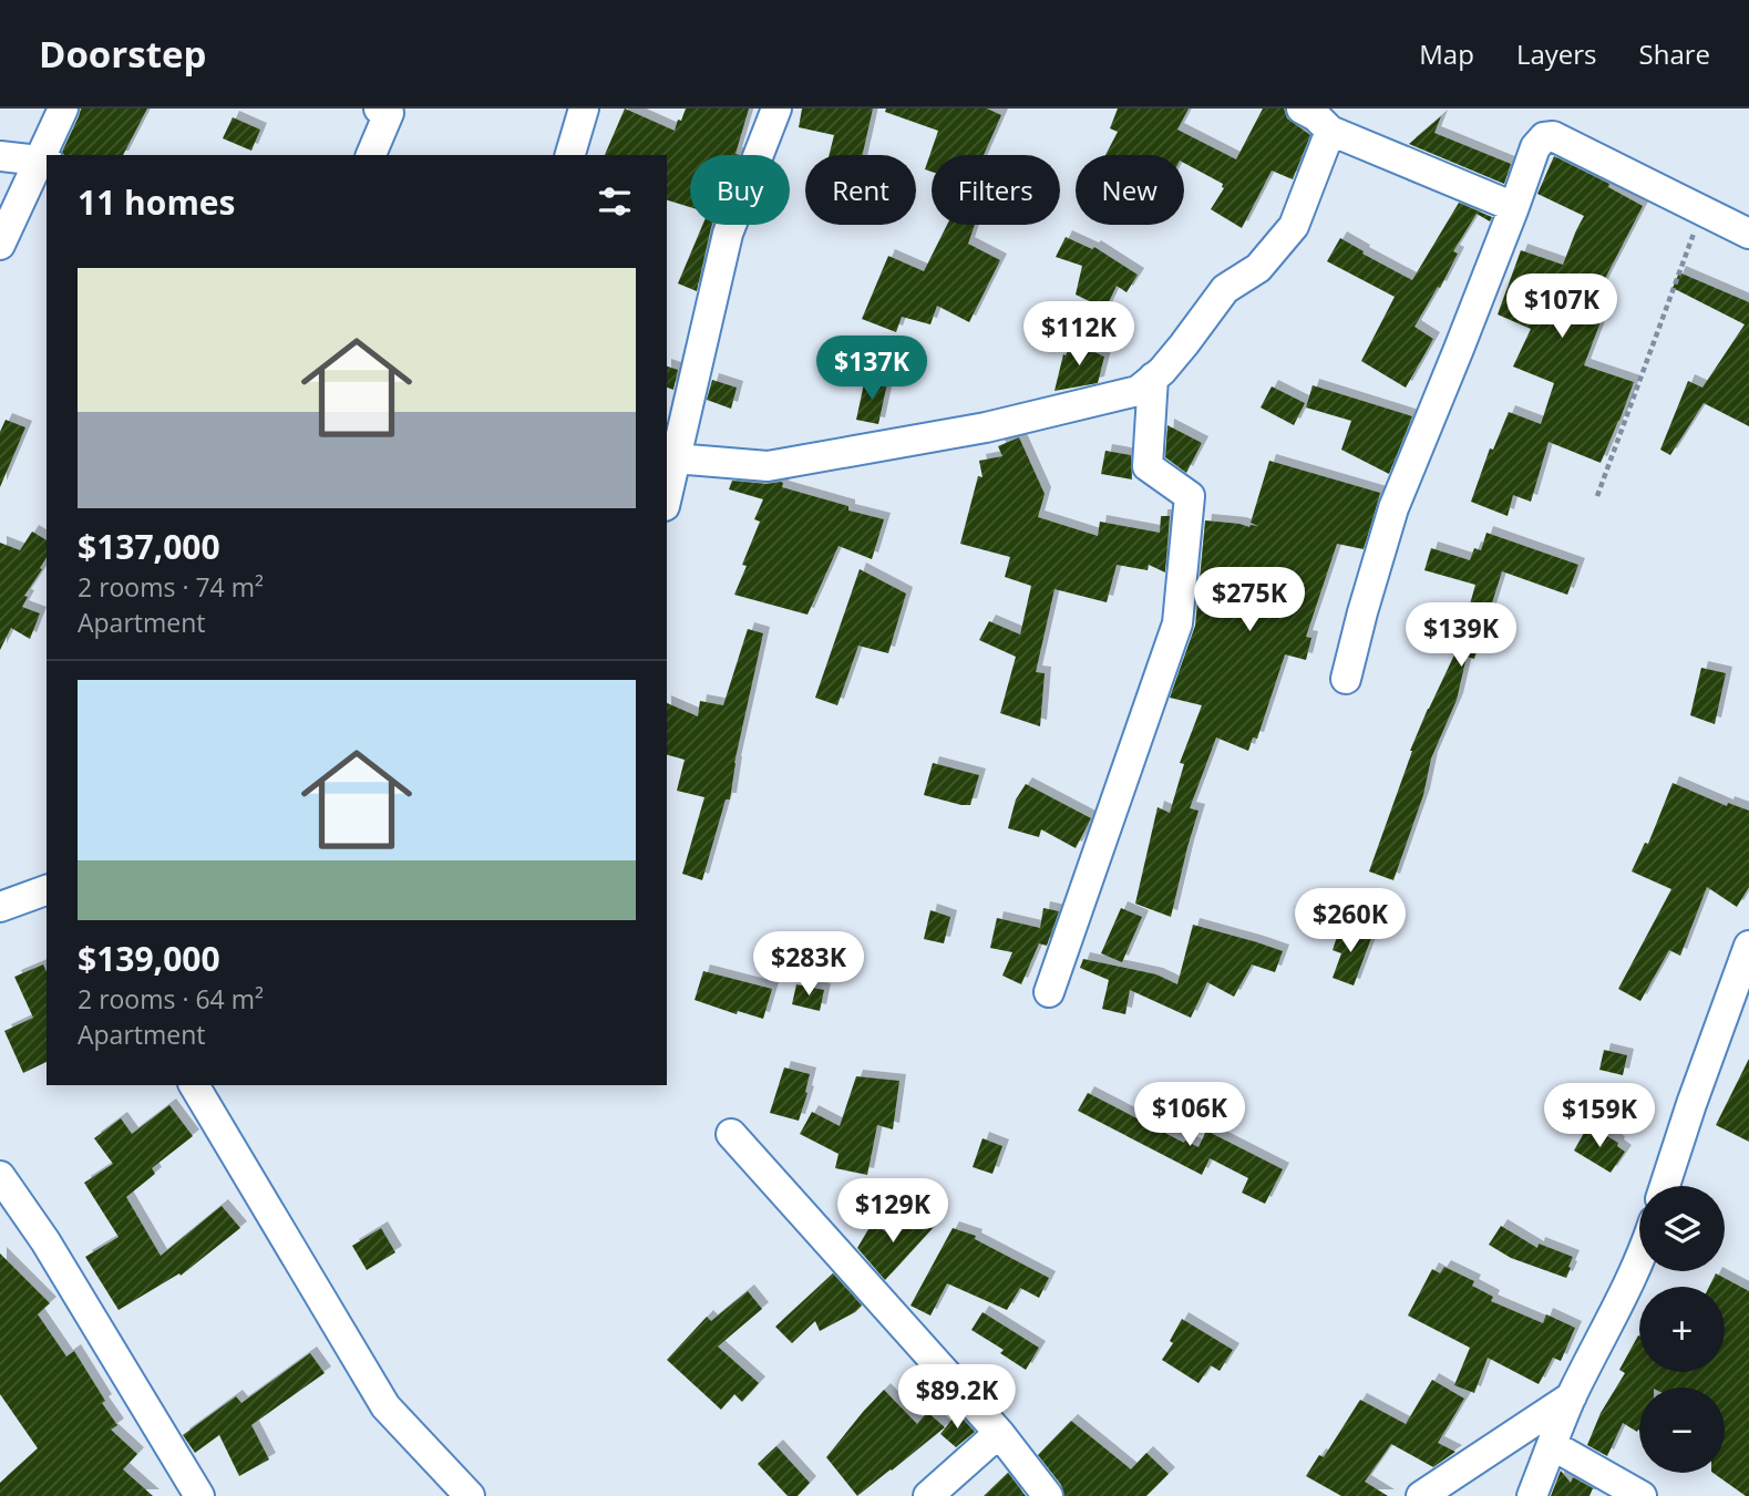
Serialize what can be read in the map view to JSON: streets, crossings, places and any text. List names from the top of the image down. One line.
{"page":{"header":"Doorstep","nav":["Map","Layers","Share"],"chip":["Buy","Rent","Filters","New"],"heading":"11 homes","list":[{"name":"$137,000","note":"2 rooms · 74 m² · Apartment"},{"name":"$139,000","note":"2 rooms · 64 m² · Apartment"}],"price":["$107K","$112K","$137K","$275K","$139K","$260K","$283K","$106K","$159K","$129K","$89.2K"],"map_buttons":["+","−"]}}
